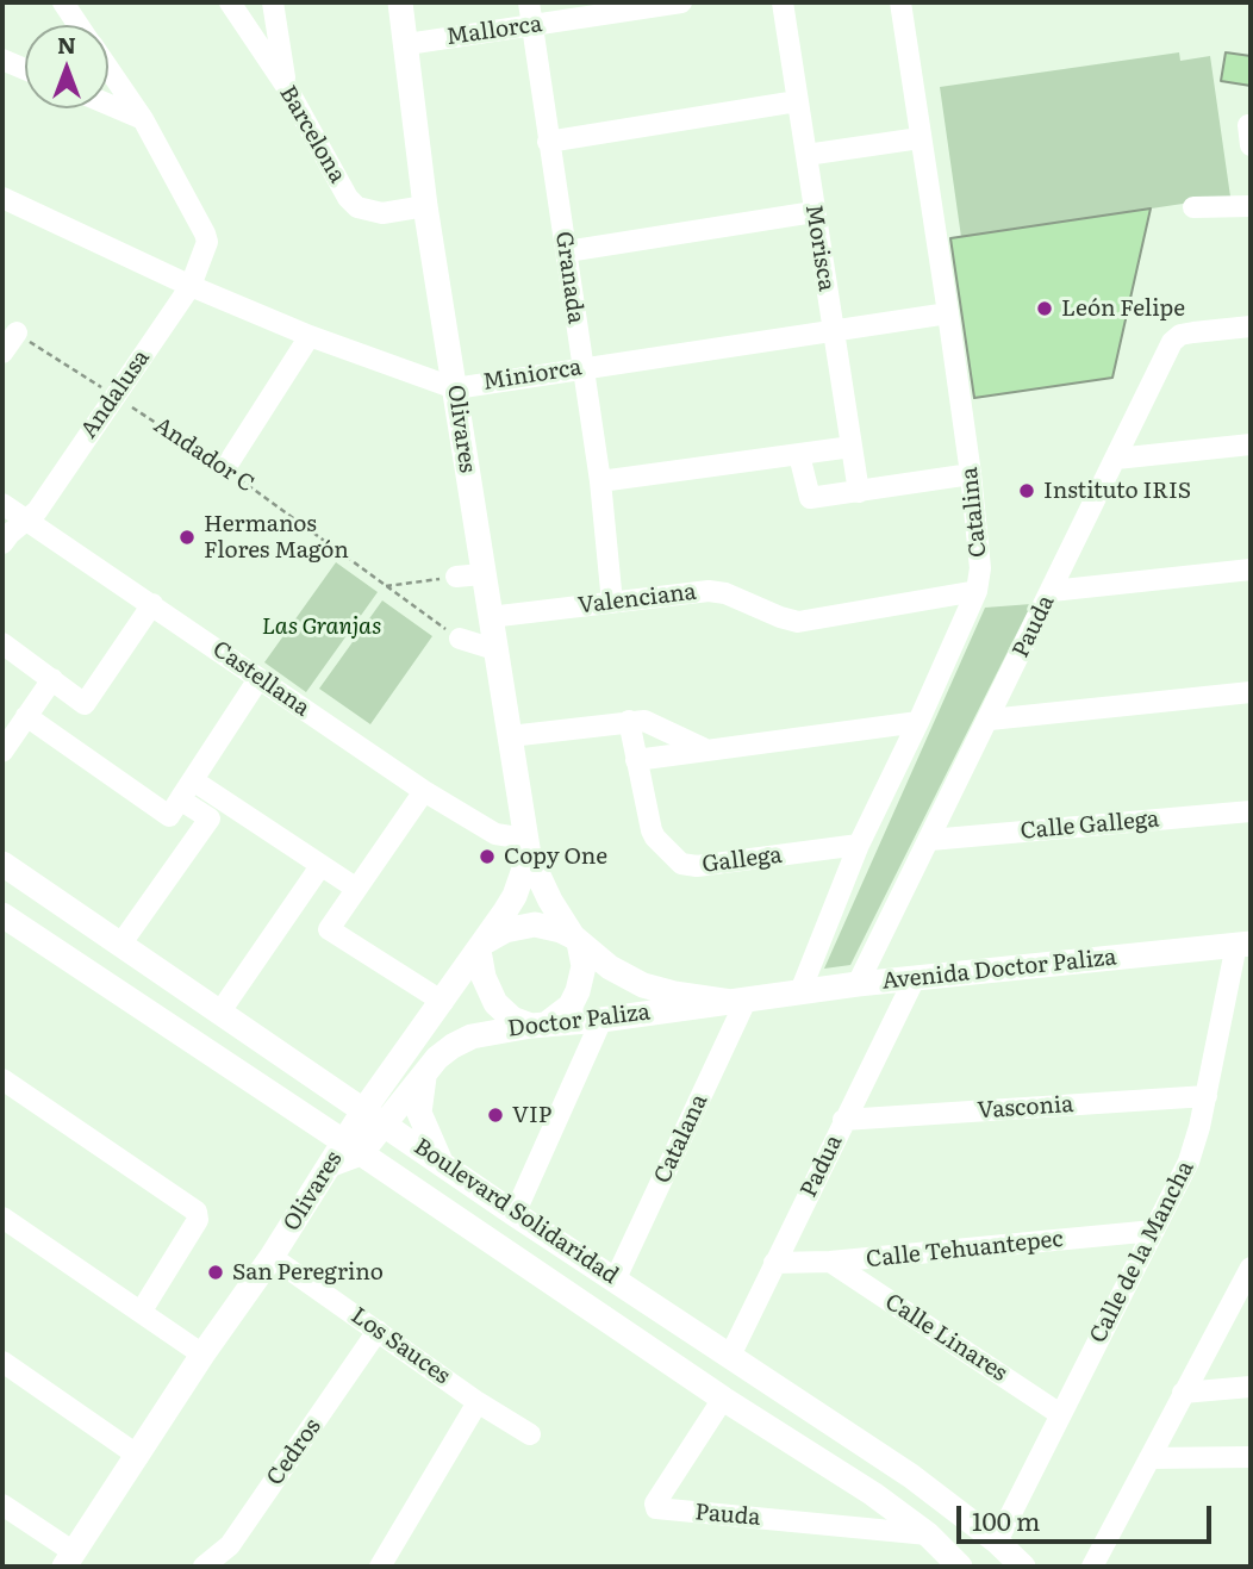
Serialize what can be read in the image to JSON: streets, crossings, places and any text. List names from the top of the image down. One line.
{"streets":{"main road":["Olivares","Avenida Doctor Paliza","Doctor Paliza","Boulevard Solidaridad"],"street":["Mallorca","Barcelona","Morisca","Granada","Miniorca","Andalusa","Catalina","Valenciana","Pauda","Castellana","Calle Gallega","Gallega","Vasconia","Catalana","Padua","Calle Tehuantepec","Calle de la Mancha","Calle Linares","Los Sauces","Cedros"],"path":["Andador C"]},"crossings":[["Mallorca","Granada"],["Mallorca","Olivares"],["Barcelona","Olivares"],["Morisca","Miniorca"],["Granada","Miniorca"],["Granada","Valenciana"],["Miniorca","Andalusa"],["Miniorca","Olivares"],["Miniorca","Catalina"],["Andalusa","Andador C"],["Andalusa","Castellana"],["Olivares","Valenciana"],["Olivares","Castellana"],["Olivares","Avenida Doctor Paliza"],["Olivares","Doctor Paliza"],["Olivares","Catalana"],["Olivares","Boulevard Solidaridad"],["Olivares","Los Sauces"],["Catalina","Valenciana"],["Catalina","Gallega"],["Catalina","Avenida Doctor Paliza"],["Pauda","Calle Gallega"],["Pauda","Avenida Doctor Paliza"],["Pauda","Boulevard Solidaridad"],["Avenida Doctor Paliza","Doctor Paliza"],["Avenida Doctor Paliza","Catalana"],["Avenida Doctor Paliza","Padua"],["Avenida Doctor Paliza","Calle de la Mancha"],["Doctor Paliza","Catalana"],["Doctor Paliza","Boulevard Solidaridad"],["Vasconia","Padua"],["Vasconia","Calle de la Mancha"],["Catalana","Boulevard Solidaridad"],["Padua","Boulevard Solidaridad"],["Padua","Calle Tehuantepec"],["Boulevard Solidaridad","Calle de la Mancha"],["Calle Tehuantepec","Calle de la Mancha"],["Calle Tehuantepec","Calle Linares"],["Calle de la Mancha","Calle Linares"],["Los Sauces","Cedros"]],"parks":["Las Granjas"],"places":["León Felipe","Instituto IRIS","Hermanos Flores Magón","Copy One","VIP","San Peregrino"],"scale_bar":"100 m","north":"top"}
